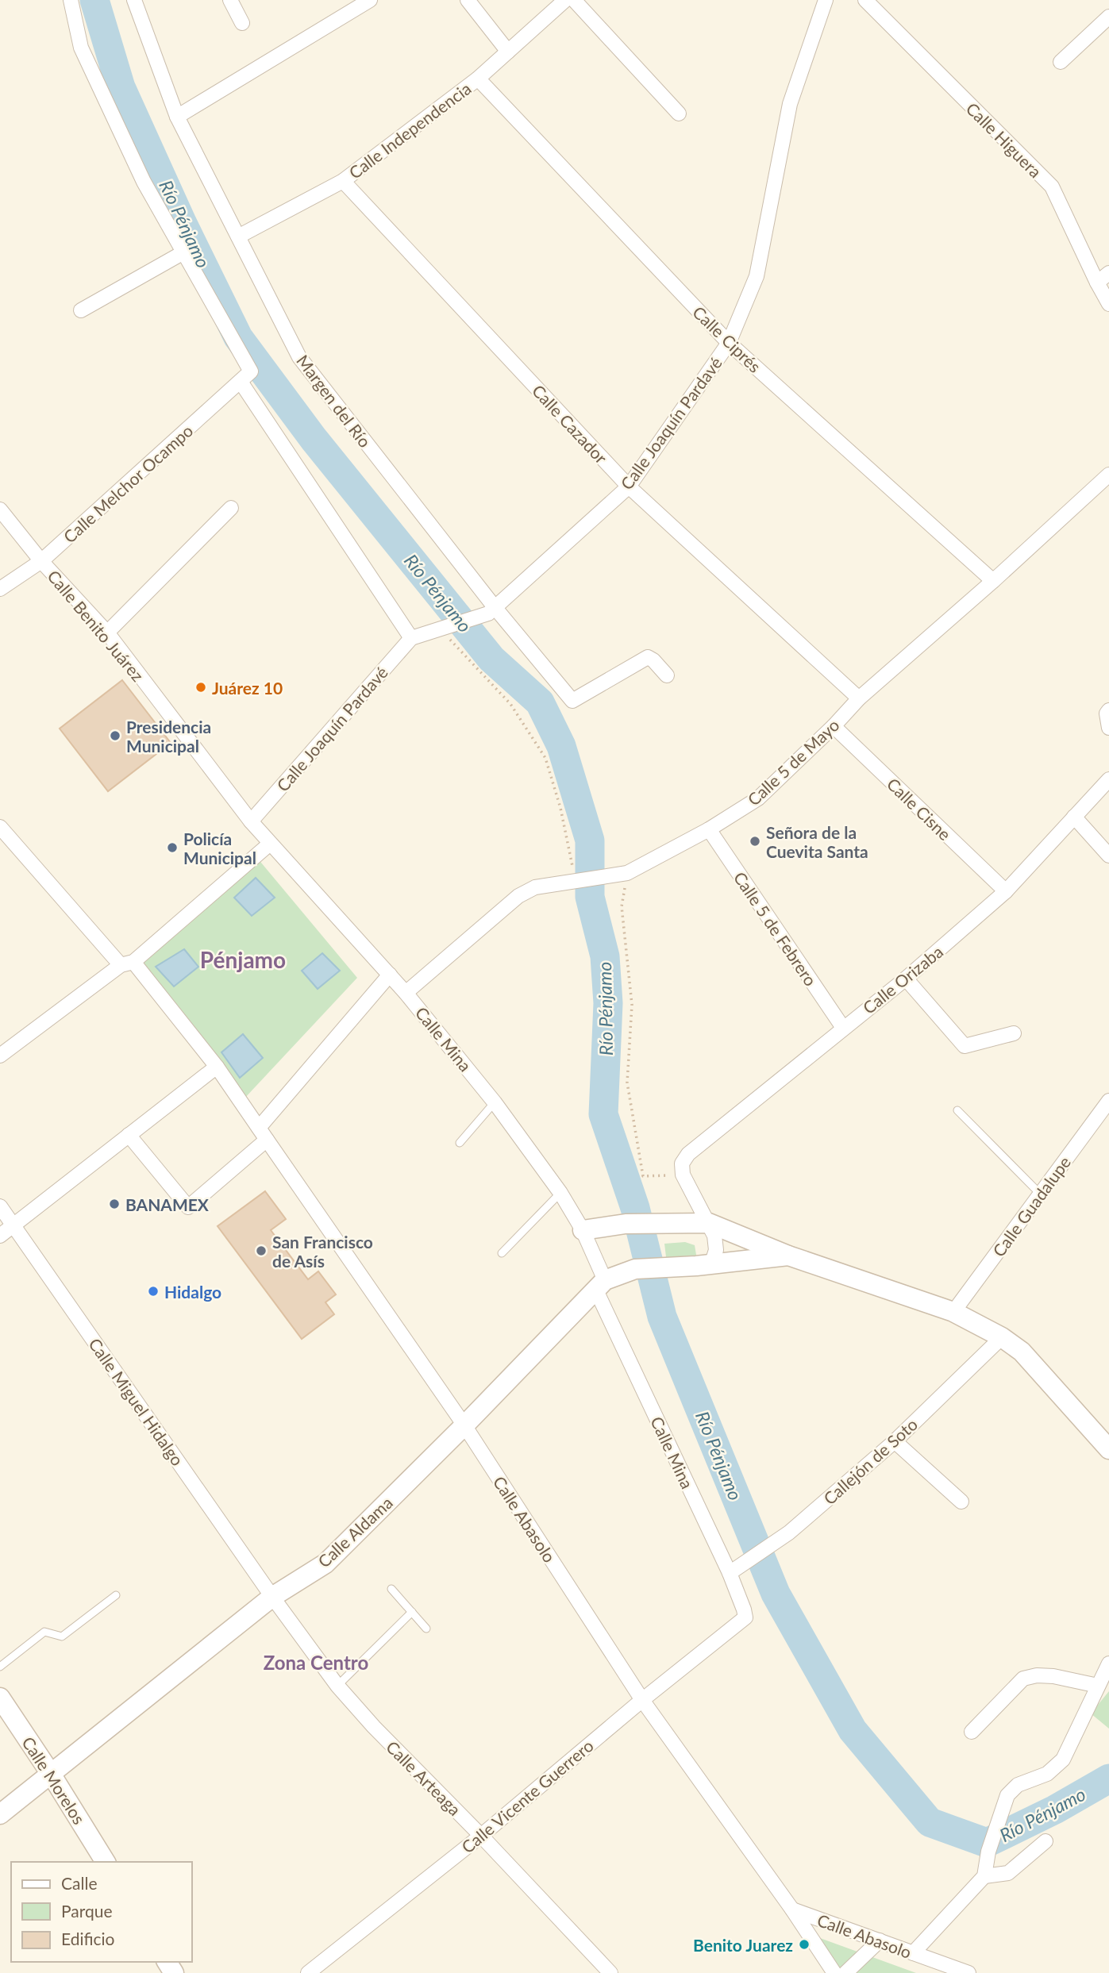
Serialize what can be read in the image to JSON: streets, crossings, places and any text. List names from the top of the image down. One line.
{"streets":{"street":["Calle Independencia","Calle Higuera","Calle Ciprés","Margen del Río","Calle Joaquín Pardavé","Calle Cazador","Calle Melchor Ocampo","Calle Benito Juárez","Calle 5 de Mayo","Calle Cisne","Calle 5 de Febrero","Calle Orizaba","Calle Mina","Calle Guadalupe","Calle Miguel Hidalgo","Callejón de Soto","Calle Abasolo","Calle Aldama","Calle Arteaga","Calle Morelos","Calle Vicente Guerrero"]},"crossings":[["Calle Independencia","Calle Ciprés"],["Calle Independencia","Margen del Río"],["Calle Independencia","Calle Cazador"],["Calle Ciprés","Calle Joaquín Pardavé"],["Calle Ciprés","Calle 5 de Mayo"],["Margen del Río","Calle Joaquín Pardavé"],["Calle Joaquín Pardavé","Calle Cazador"],["Calle Joaquín Pardavé","Calle Benito Juárez"],["Calle Joaquín Pardavé","Calle Mina"],["Calle Cazador","Calle 5 de Mayo"],["Calle Melchor Ocampo","Calle Benito Juárez"],["Calle Benito Juárez","Calle Mina"],["Calle 5 de Mayo","Calle Cisne"],["Calle 5 de Mayo","Calle 5 de Febrero"],["Calle 5 de Mayo","Calle Mina"],["Calle Cisne","Calle Orizaba"],["Calle 5 de Febrero","Calle Orizaba"],["Calle Mina","Callejón de Soto"],["Calle Mina","Calle Aldama"],["Calle Mina","Calle Vicente Guerrero"],["Calle Miguel Hidalgo","Calle Aldama"],["Calle Miguel Hidalgo","Calle Arteaga"],["Calle Abasolo","Calle Aldama"],["Calle Abasolo","Calle Vicente Guerrero"],["Calle Aldama","Calle Arteaga"],["Calle Aldama","Calle Morelos"],["Calle Arteaga","Calle Vicente Guerrero"]],"districts":["Pénjamo","Zona Centro"],"water":["Río Pénjamo"],"places":["Juárez 10","Presidencia Municipal","Señora de la Cuevita Santa","Policía Municipal","BANAMEX","San Francisco de Asís","Hidalgo","Benito Juarez"],"legend":["Calle","Parque","Edificio"]}
